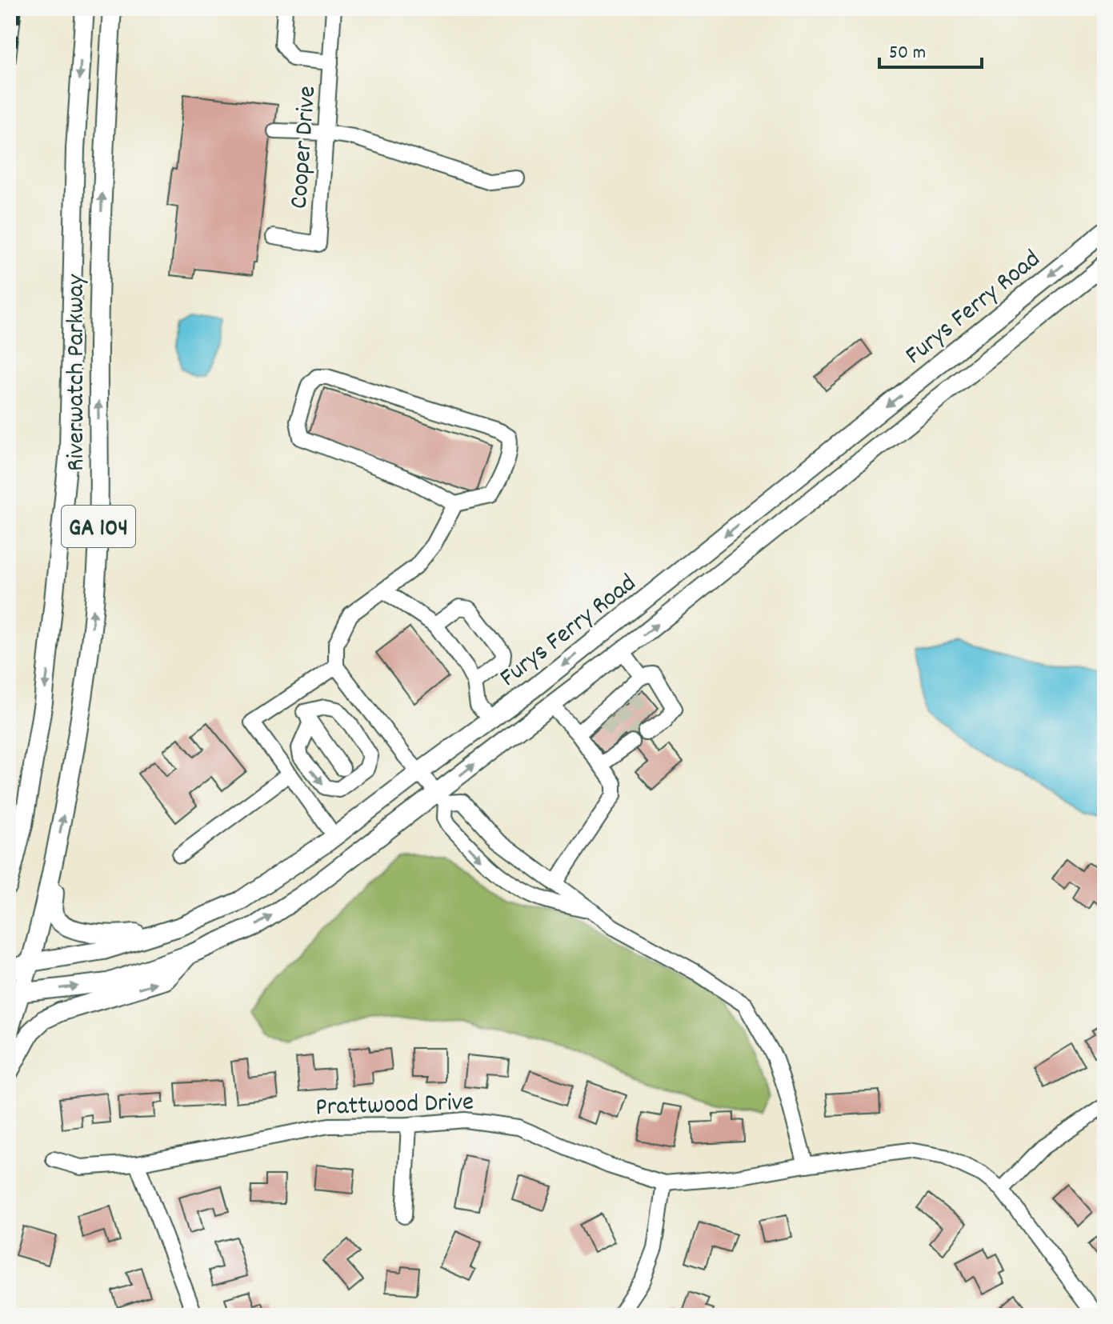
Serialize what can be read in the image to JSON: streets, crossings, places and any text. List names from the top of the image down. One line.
{"streets":{"main road":["Furys Ferry Road","Riverwatch Parkway","GA 104"],"street":["Cooper Drive","Prattwood Drive"]},"crossings":[["Furys Ferry Road","Riverwatch Parkway"]],"scale_bar":"50 m"}
